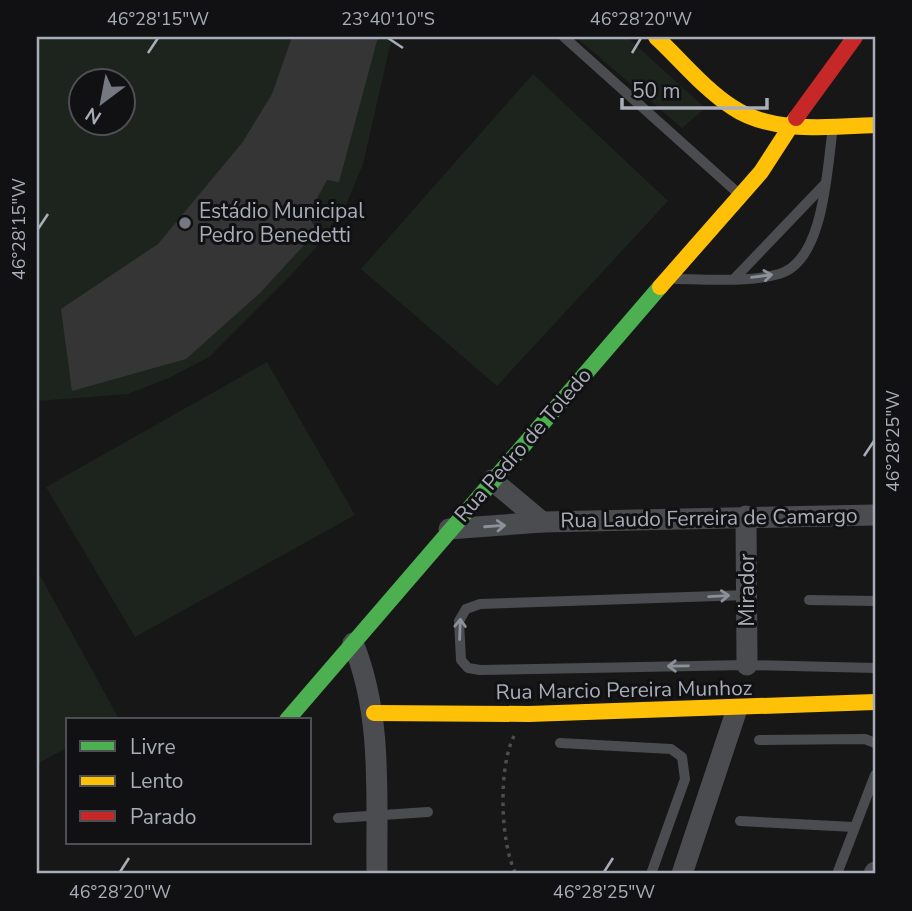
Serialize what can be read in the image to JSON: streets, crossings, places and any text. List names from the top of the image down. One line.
{"streets":{"street":["Rua Pedro de Toledo","Rua Laudo Ferreira de Camargo","Mirador","Rua Marcio Pereira Munhoz"]},"crossings":[["Rua Pedro de Toledo","Rua Laudo Ferreira de Camargo"],["Rua Laudo Ferreira de Camargo","Mirador"]],"places":["Estádio Municipal Pedro Benedetti"],"legend":["Livre","Lento","Parado"],"scale_bar":"50 m","north":"bottom left","coordinates":["46°28'15\"W","23°40'10\"S","46°28'20\"W","46°28'25\"W"]}
